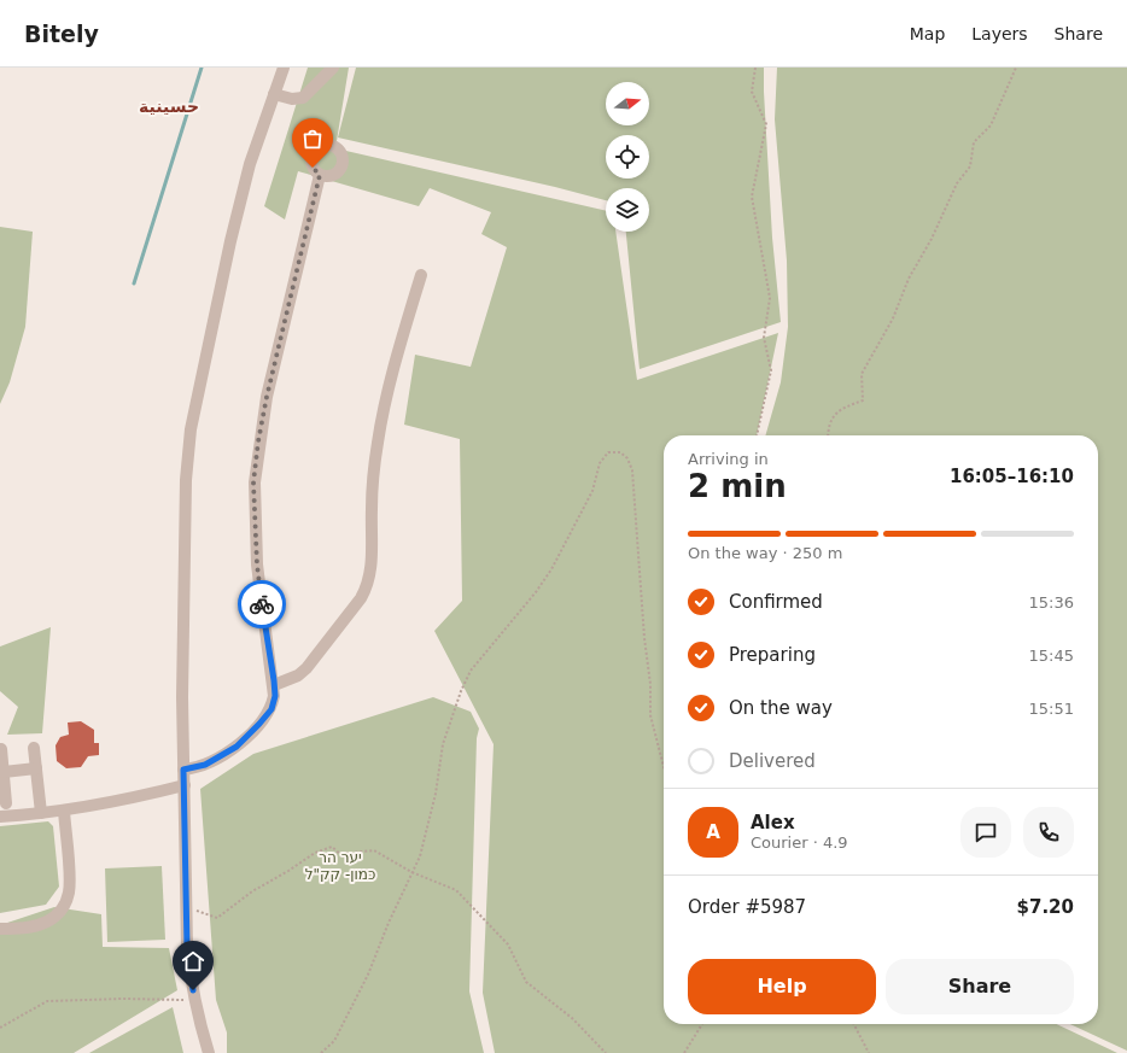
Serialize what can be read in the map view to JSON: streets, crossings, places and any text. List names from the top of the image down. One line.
{"districts":["حسينية"],"parks":["יער הר כמון- קק\"ל"],"north":"right","page":{"header":"Bitely","nav":["Map","Layers","Share"],"heading":["2 min","Arriving in","16:05–16:10"],"panel":["Alex","Courier · 4.9","Order #5987","$7.20"],"bar":"On the way · 250 m","list":[["Confirmed","15:36"],["Preparing","15:45"],["On the way","15:51"],"Delivered"],"round":"A","buttons":["Help","Share"]}}
